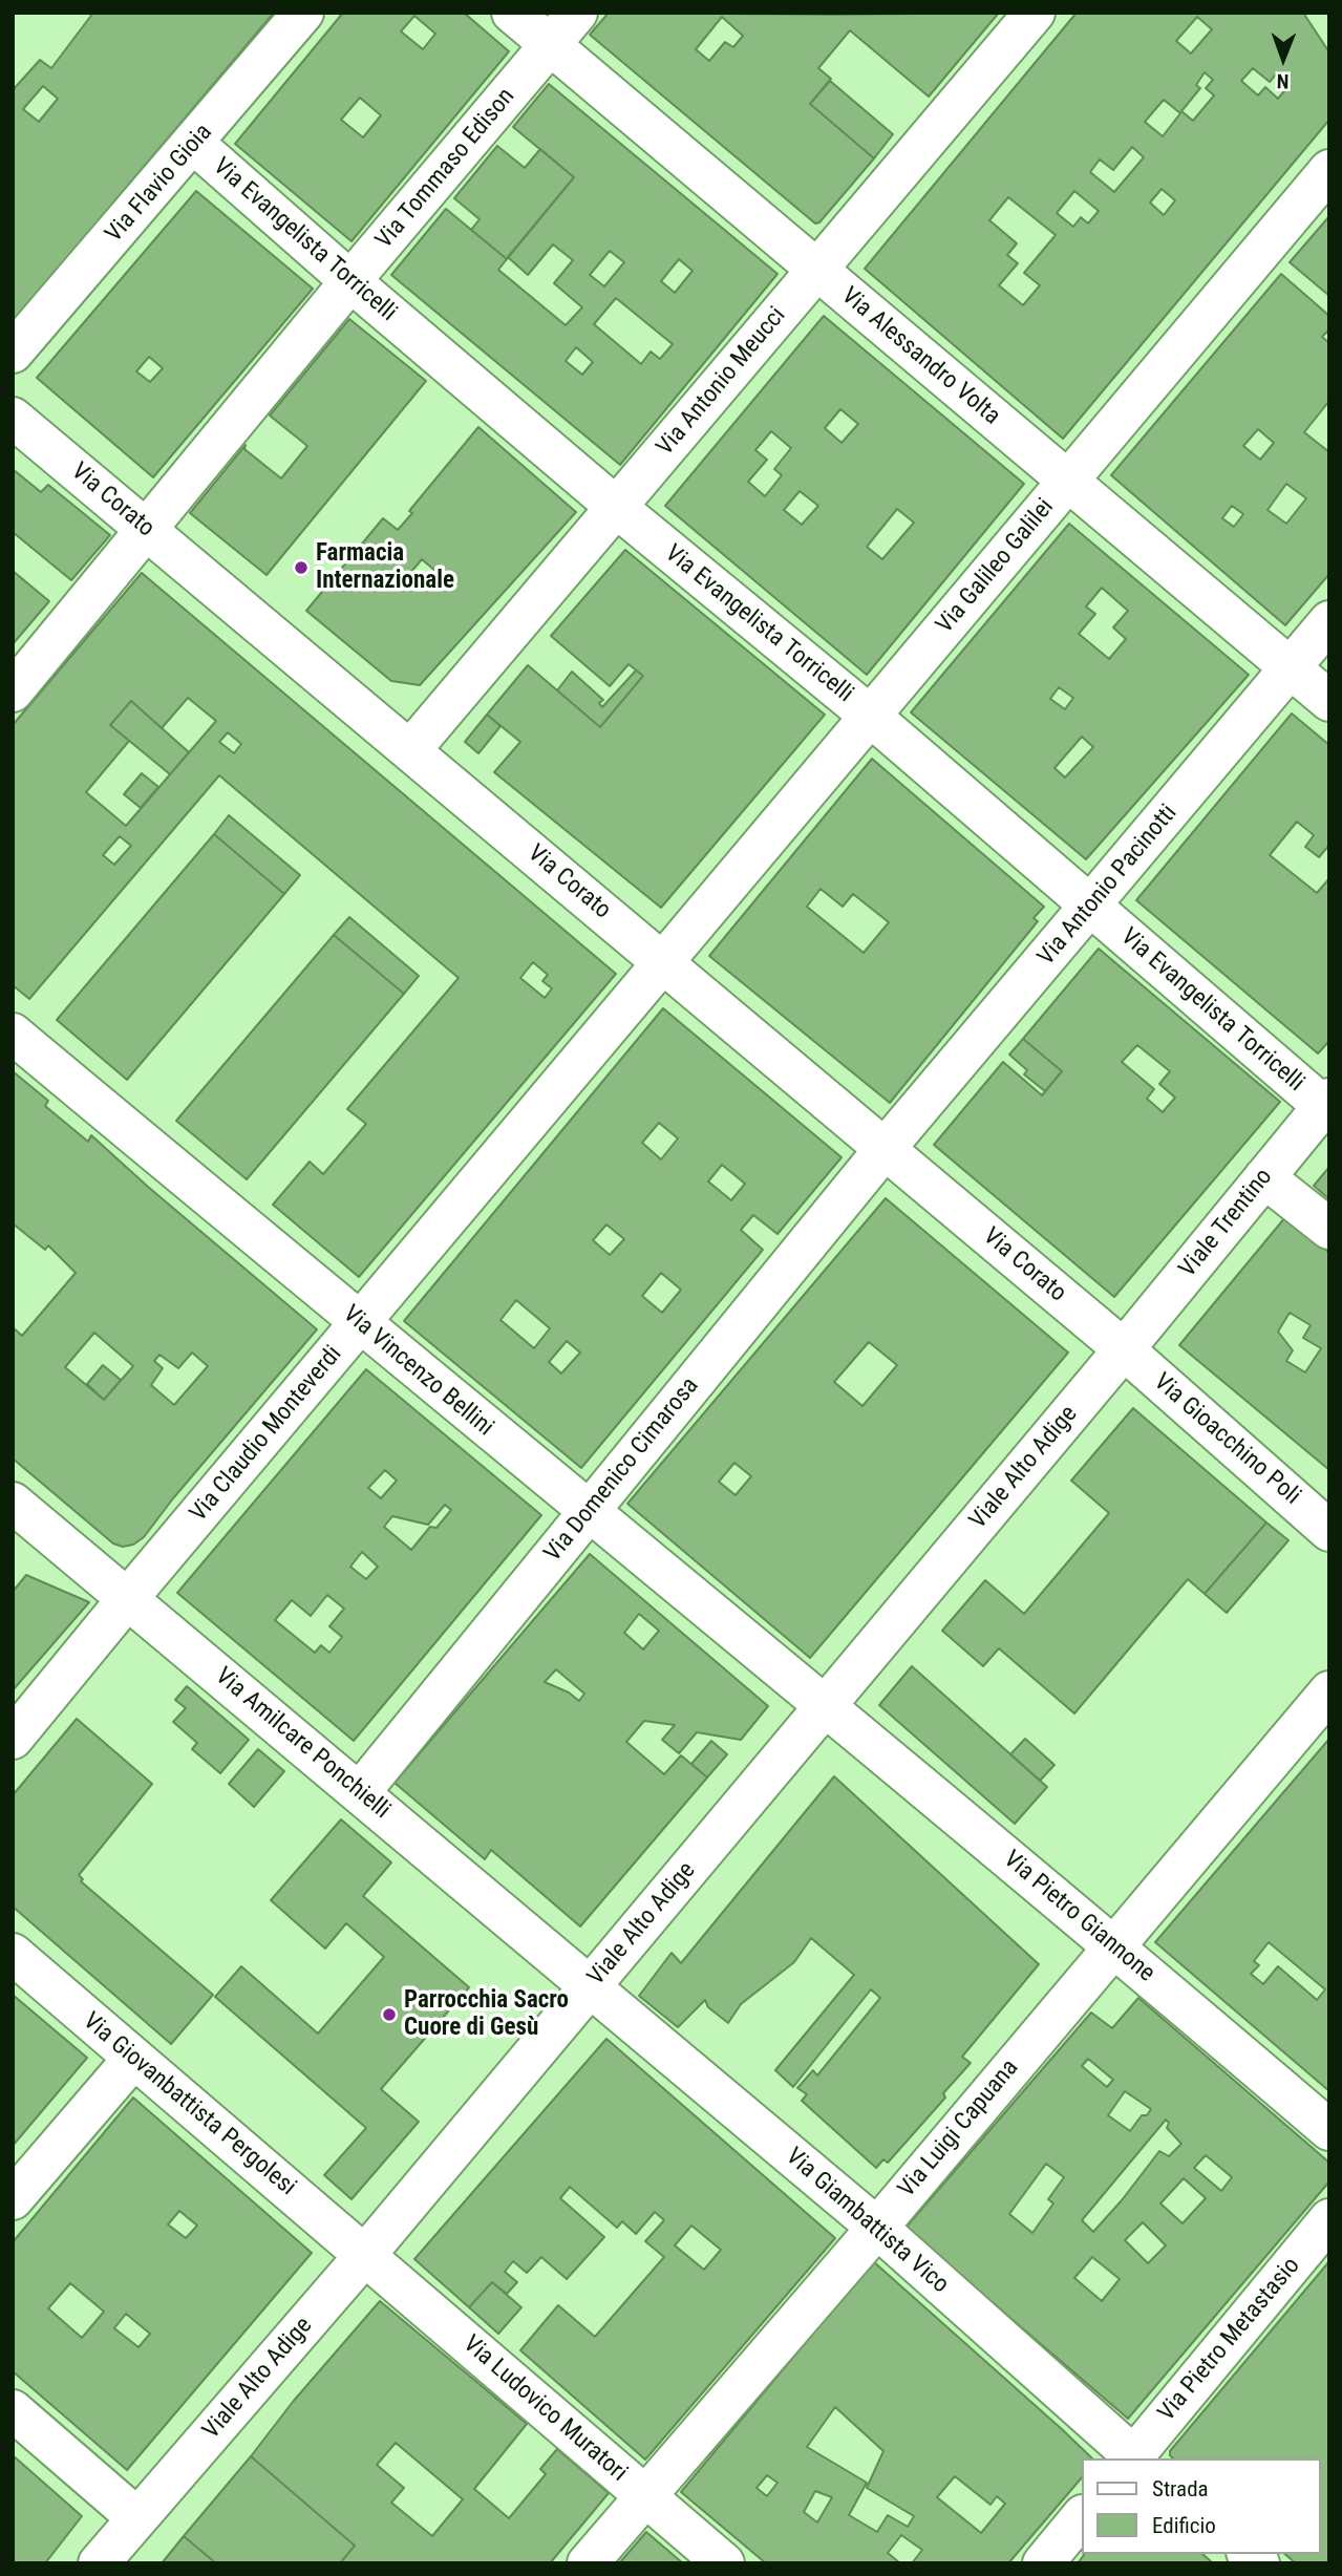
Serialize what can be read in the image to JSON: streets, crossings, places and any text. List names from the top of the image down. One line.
{"streets":{"street":["Via Tommaso Edison","Via Flavio Gioia","Via Evangelista Torricelli","Via Alessandro Volta","Via Antonio Meucci","Via Corato","Via Galileo Galilei","Via Antonio Pacinotti","Viale Trentino","Via Vincenzo Bellini","Via Claudio Monteverdi","Via Gioacchino Poli","Viale Alto Adige","Via Domenico Cimarosa","Via Amilcare Ponchielli","Via Pietro Giannone","Via Giovanbattista Pergolesi","Via Luigi Capuana","Via Giambattista Vico","Via Pietro Metastasio","Via Ludovico Muratori"]},"crossings":[["Via Tommaso Edison","Via Evangelista Torricelli"],["Via Tommaso Edison","Via Alessandro Volta"],["Via Tommaso Edison","Via Corato"],["Via Flavio Gioia","Via Evangelista Torricelli"],["Via Evangelista Torricelli","Via Antonio Meucci"],["Via Evangelista Torricelli","Via Galileo Galilei"],["Via Evangelista Torricelli","Via Antonio Pacinotti"],["Via Evangelista Torricelli","Viale Trentino"],["Via Alessandro Volta","Via Antonio Meucci"],["Via Alessandro Volta","Via Galileo Galilei"],["Via Alessandro Volta","Via Antonio Pacinotti"],["Via Antonio Meucci","Via Corato"],["Via Corato","Via Galileo Galilei"],["Via Corato","Via Antonio Pacinotti"],["Via Corato","Viale Trentino"],["Via Corato","Via Claudio Monteverdi"],["Via Corato","Via Gioacchino Poli"],["Via Corato","Viale Alto Adige"],["Via Corato","Via Domenico Cimarosa"],["Via Galileo Galilei","Via Claudio Monteverdi"],["Via Antonio Pacinotti","Via Domenico Cimarosa"],["Viale Trentino","Via Gioacchino Poli"],["Viale Trentino","Viale Alto Adige"],["Via Vincenzo Bellini","Via Claudio Monteverdi"],["Via Vincenzo Bellini","Viale Alto Adige"],["Via Vincenzo Bellini","Via Domenico Cimarosa"],["Via Vincenzo Bellini","Via Pietro Giannone"],["Via Claudio Monteverdi","Via Amilcare Ponchielli"],["Via Gioacchino Poli","Viale Alto Adige"],["Viale Alto Adige","Via Amilcare Ponchielli"],["Viale Alto Adige","Via Pietro Giannone"],["Viale Alto Adige","Via Giovanbattista Pergolesi"],["Viale Alto Adige","Via Giambattista Vico"],["Viale Alto Adige","Via Ludovico Muratori"],["Via Domenico Cimarosa","Via Amilcare Ponchielli"],["Via Amilcare Ponchielli","Via Giambattista Vico"],["Via Pietro Giannone","Via Luigi Capuana"],["Via Giovanbattista Pergolesi","Via Ludovico Muratori"],["Via Luigi Capuana","Via Giambattista Vico"],["Via Luigi Capuana","Via Ludovico Muratori"],["Via Giambattista Vico","Via Pietro Metastasio"]],"places":["Farmacia Internazionale","Parrocchia Sacro Cuore di Gesù"],"legend":["Strada","Edificio"],"north":"bottom"}
